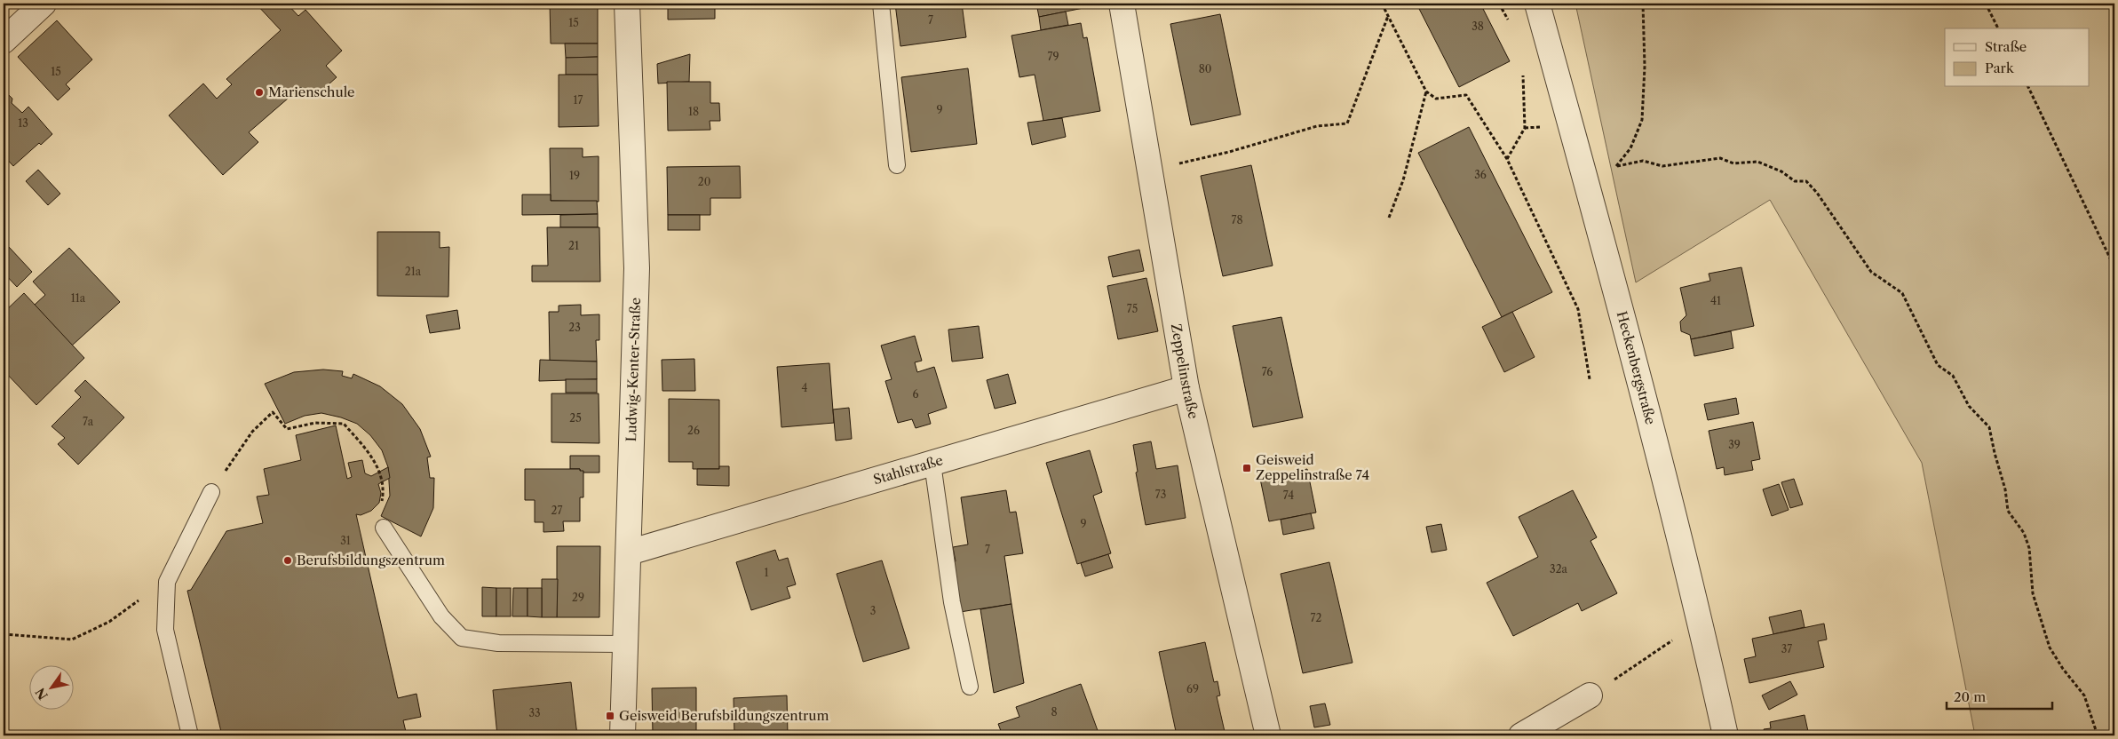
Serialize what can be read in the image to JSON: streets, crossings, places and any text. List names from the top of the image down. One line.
{"streets":{"street":["Heckenbergstraße","Ludwig-Kenter-Straße","Zeppelinstraße","Stahlstraße"]},"crossings":[["Ludwig-Kenter-Straße","Stahlstraße"],["Zeppelinstraße","Stahlstraße"]],"places":{"other":["Marienschule","Berufsbildungszentrum"],"transit":["Geisweid Zeppelinstraße 74","Geisweid Berufsbildungszentrum"]},"house_numbers":["7","15","38","79","80","15","17","9","18","13","36","19","20","78","21","21a","11a","41","75","23","76","4","6","25","7a","26","39","73","74","27","9","31","7","32a","1","29","3","72","37","69","8","33"],"legend":["Straße","Park"],"scale_bar":"20 m","north":"bottom left"}
